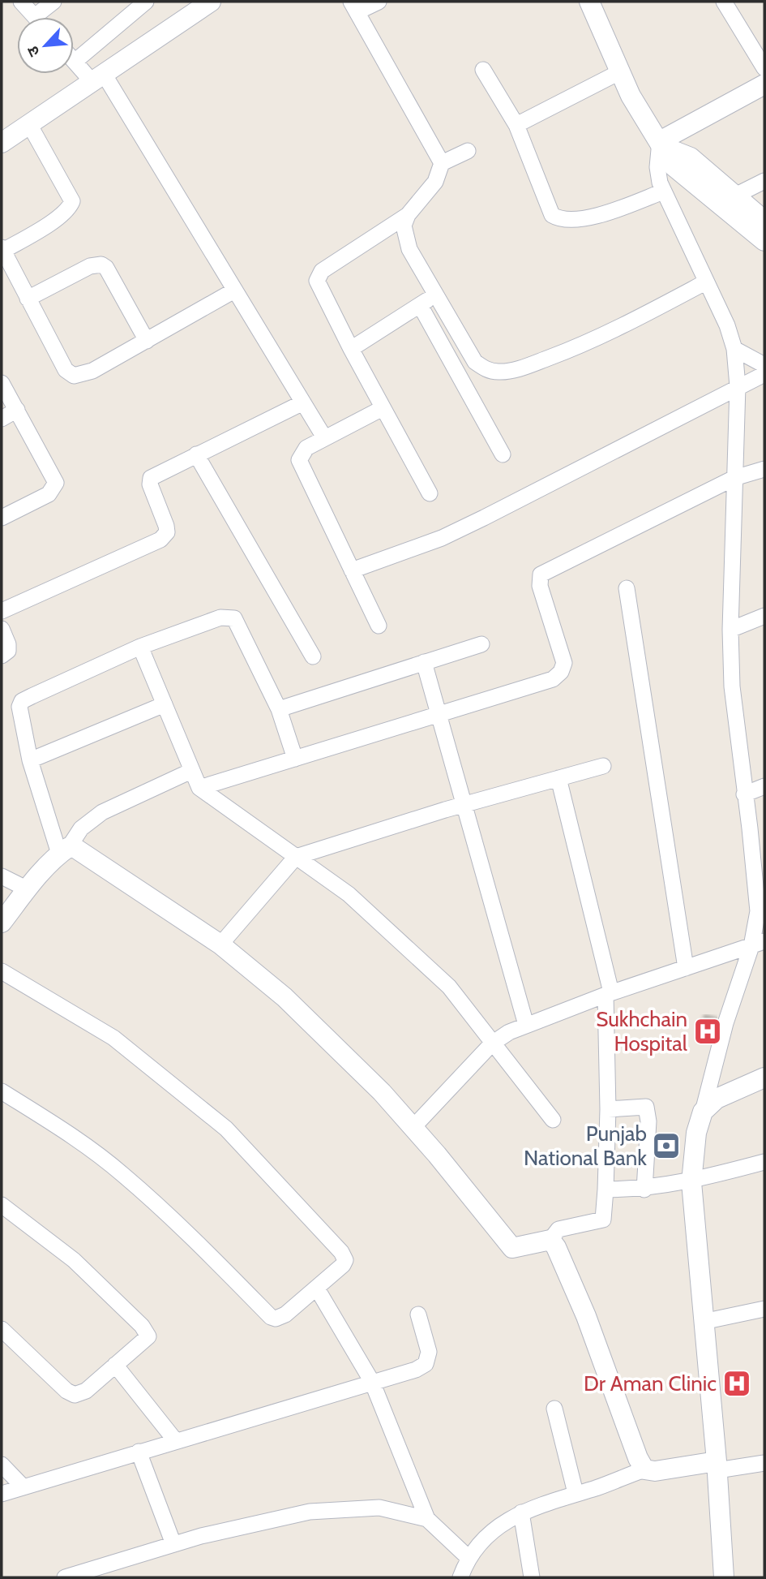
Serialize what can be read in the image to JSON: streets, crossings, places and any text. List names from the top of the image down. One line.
{"places":{"hospital":["Sukhchain Hospital","Dr Aman Clinic"],"bank":["Punjab National Bank"]},"north":"bottom left"}
